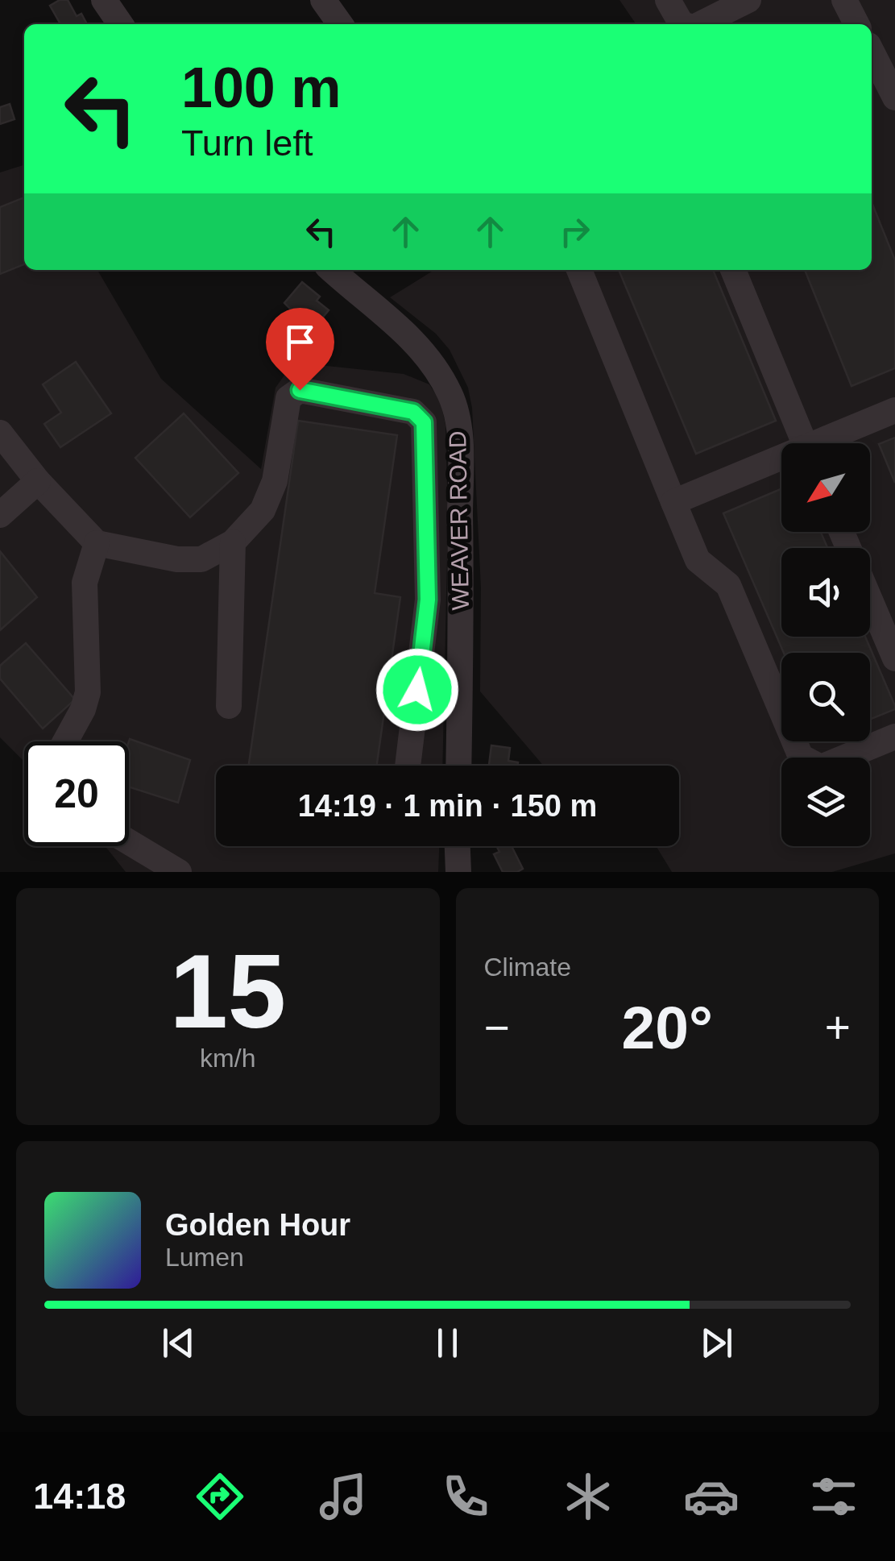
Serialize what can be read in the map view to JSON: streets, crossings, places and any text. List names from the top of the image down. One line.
{"streets":{"street":["WEAVER ROAD"]},"north":"bottom left","page":{"turn":["100 m","Turn left"],"limit":"20","trip":"14:19 · 1 min · 150 m","tile":[["15","km/h"],"Climate"],"heat":["−","20°","+"],"song":["Golden Hour","Lumen"],"tabs":"14:18"}}
